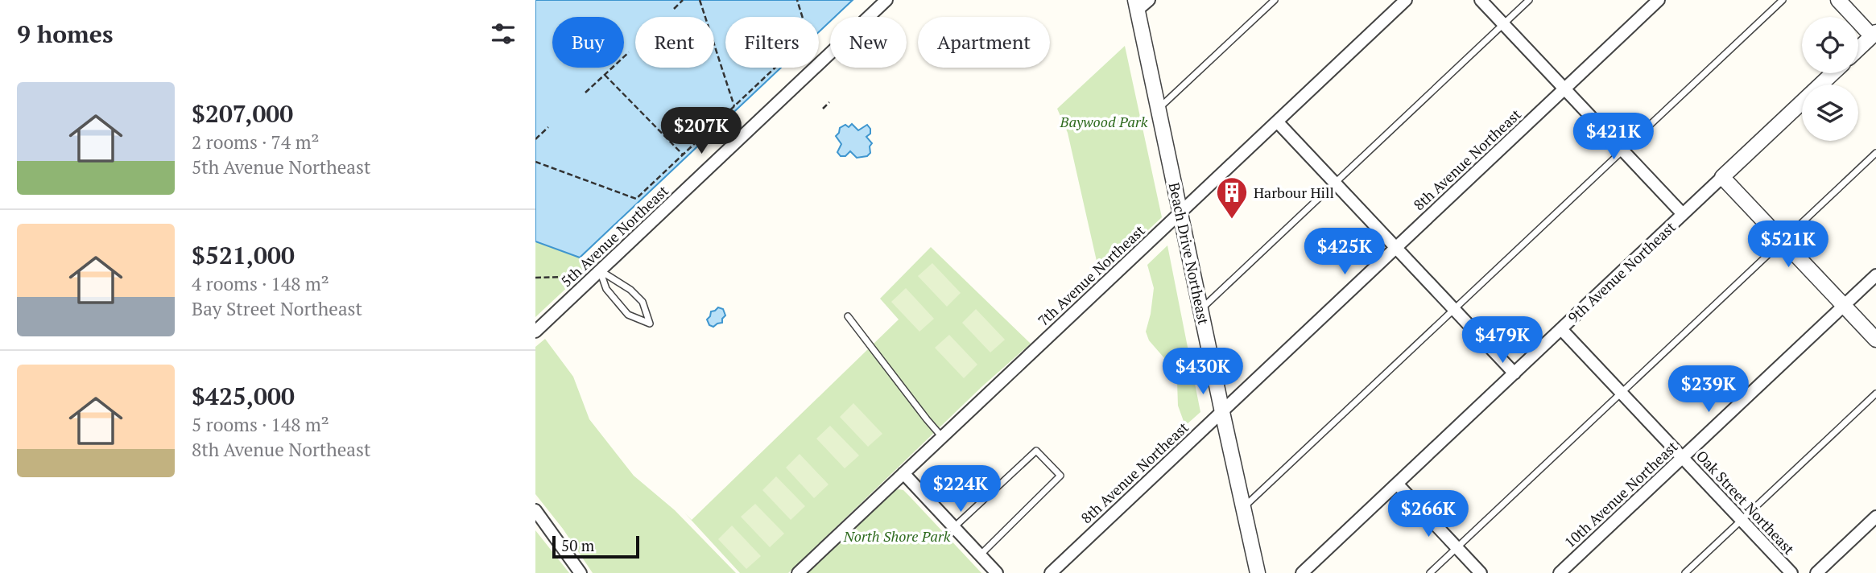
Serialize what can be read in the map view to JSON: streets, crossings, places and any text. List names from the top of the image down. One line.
{"streets":{"street":["8th Avenue Northeast","5th Avenue Northeast","Beach Drive Northeast","9th Avenue Northeast","7th Avenue Northeast","10th Avenue Northeast","Oak Street Northeast"]},"crossings":[["8th Avenue Northeast","Beach Drive Northeast"],["Beach Drive Northeast","7th Avenue Northeast"],["9th Avenue Northeast","Oak Street Northeast"],["10th Avenue Northeast","Oak Street Northeast"]],"parks":["Baywood Park","North Shore Park"],"places":{"building":["Harbour Hill"]},"scale_bar":"50 m","page":{"heading":"9 homes","chip":["Buy","Rent","Filters","New","Apartment"],"list":[{"name":"$207,000","note":"2 rooms · 74 m² · 5th Avenue Northeast"},{"name":"$521,000","note":"4 rooms · 148 m² · Bay Street Northeast"},{"name":"$425,000","note":"5 rooms · 148 m² · 8th Avenue Northeast"}],"price":["$207K","$421K","$521K","$425K","$479K","$430K","$239K","$224K","$266K"],"scale":"50 m"}}
